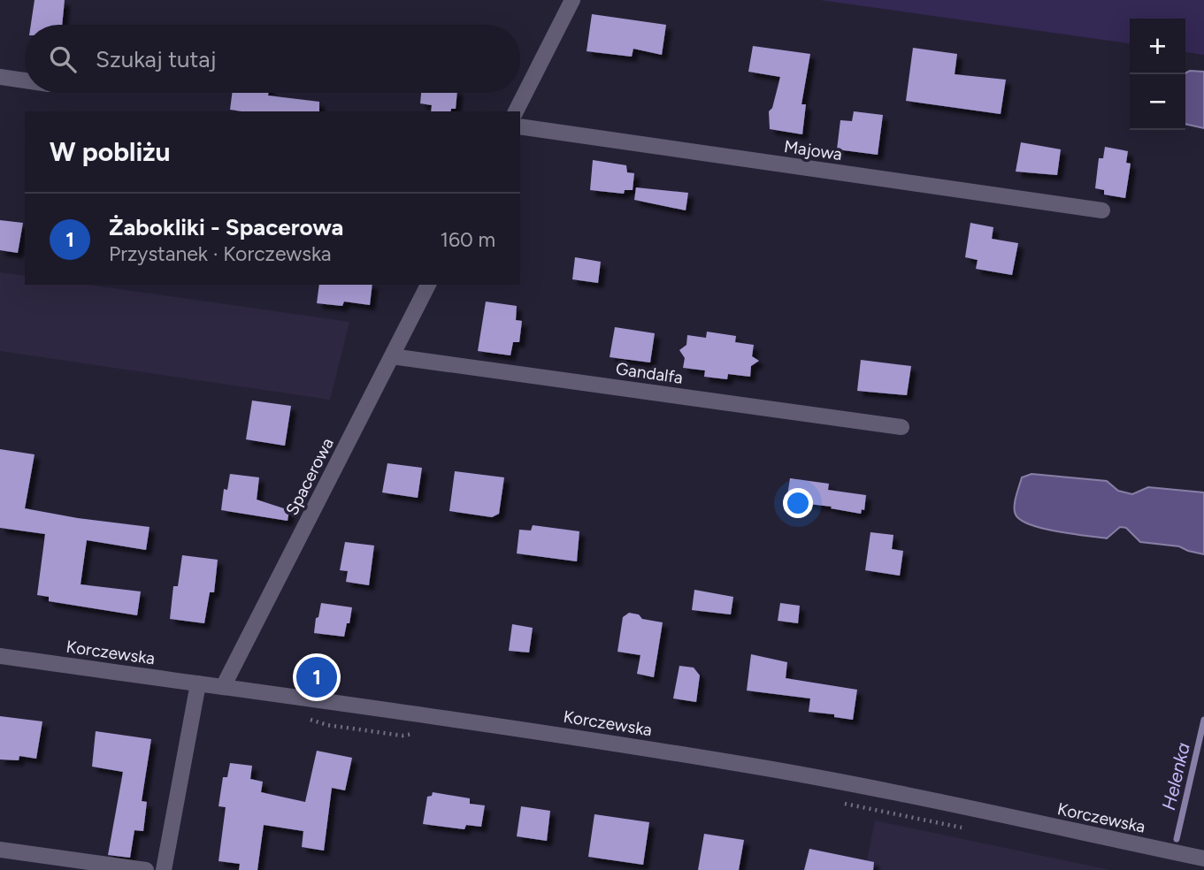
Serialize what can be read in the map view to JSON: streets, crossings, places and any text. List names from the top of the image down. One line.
{"streets":{"street":["Majowa","Gandalfa","Spacerowa","Korczewska"]},"crossings":[["Gandalfa","Spacerowa"],["Spacerowa","Korczewska"]],"water":["Helenka"],"page":{"map_buttons":["+","−"],"search":"Szukaj tutaj","heading":"W pobliżu","list":[{"mark":"1","name":"Żabokliki - Spacerowa","note":"Przystanek · Korczewska","value":"160 m"}],"pins":"1"}}
